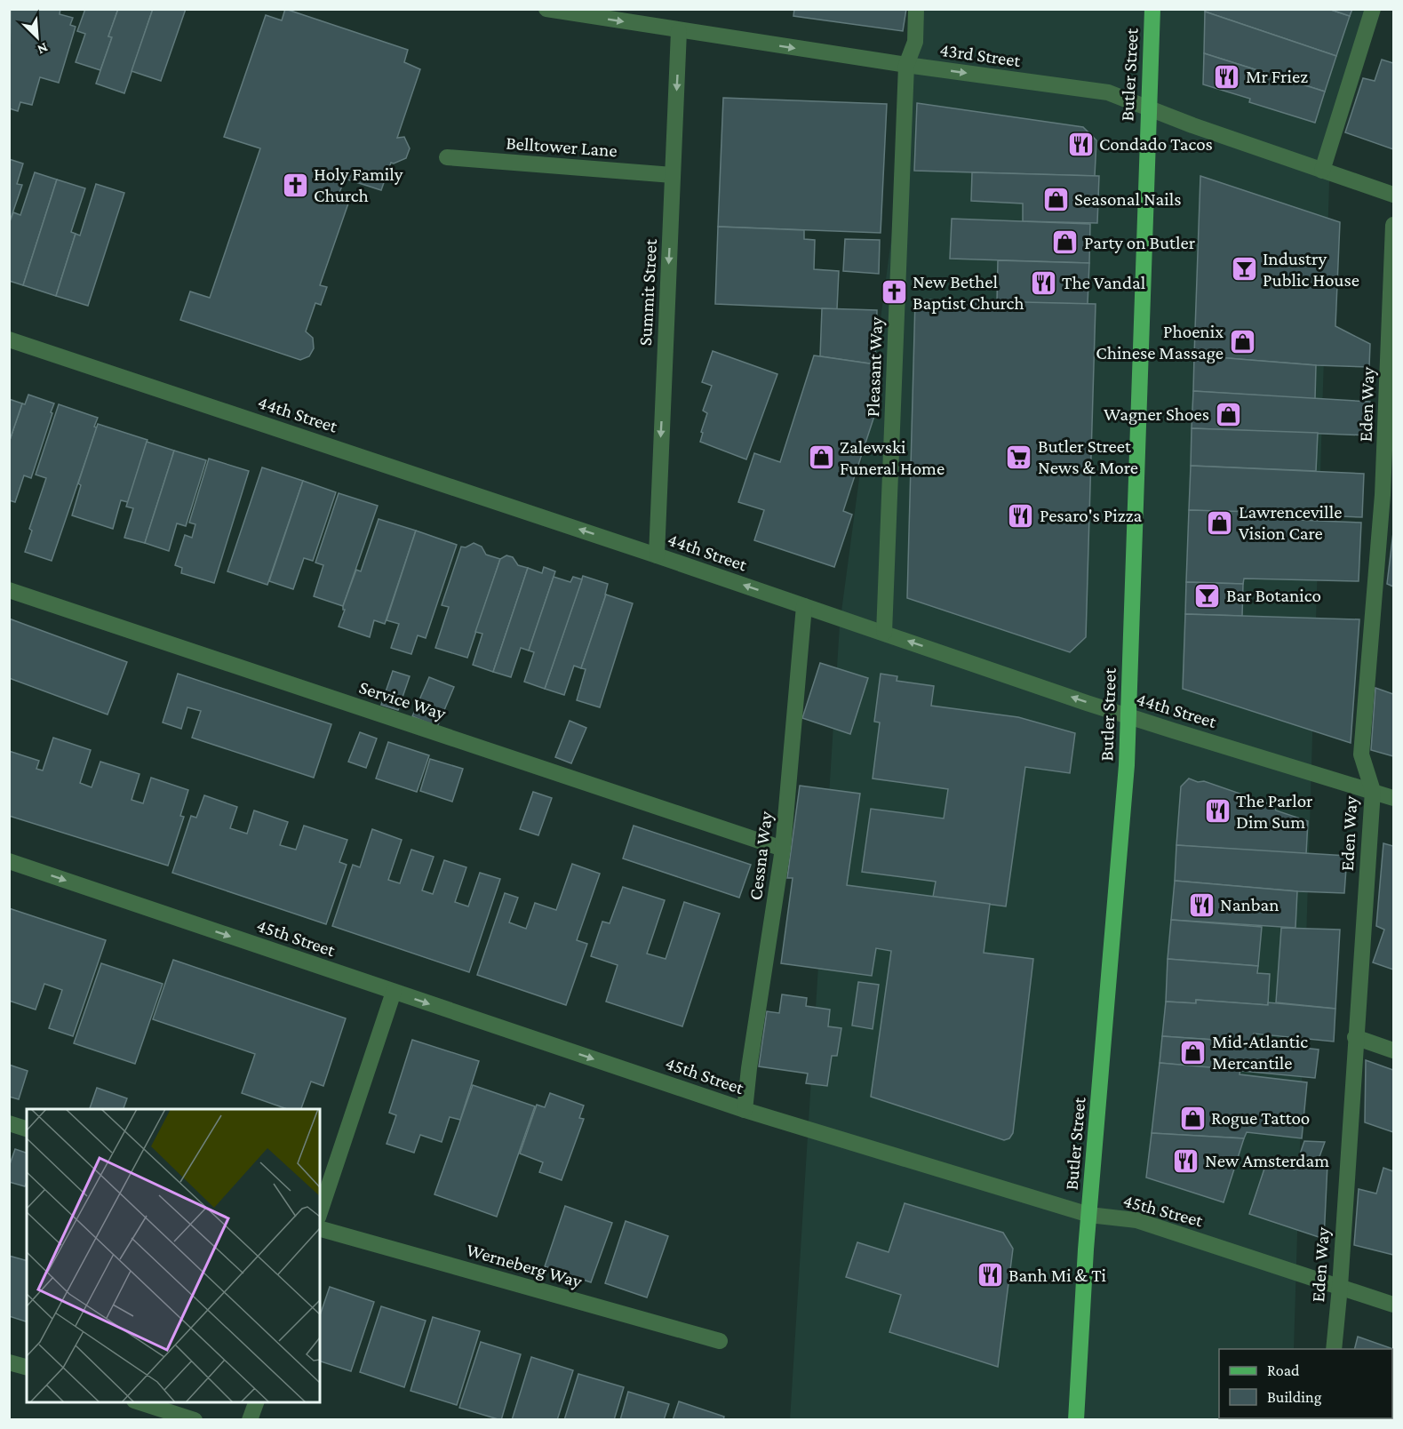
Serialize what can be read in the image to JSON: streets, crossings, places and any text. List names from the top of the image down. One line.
{"streets":{"main road":["Butler Street"],"street":["43rd Street","Belltower Lane","Summit Street","Pleasant Way","Eden Way","44th Street","Service Way","Cessna Way","45th Street","Werneberg Way"]},"crossings":[["43rd Street","Butler Street"],["43rd Street","Summit Street"],["43rd Street","Pleasant Way"],["Butler Street","44th Street"],["Butler Street","45th Street"],["Belltower Lane","Summit Street"],["Summit Street","44th Street"],["Pleasant Way","44th Street"],["Eden Way","44th Street"],["Eden Way","45th Street"],["44th Street","Cessna Way"],["Service Way","Cessna Way"],["Cessna Way","45th Street"]],"one_way":["43rd Street","Summit Street","44th Street","45th Street"],"places":{"restaurant":["Mr Friez","Condado Tacos","The Vandal","Pesaro's Pizza","The Parlor Dim Sum","Nanban","New Amsterdam","Banh Mi & Ti"],"church":["Holy Family Church","New Bethel Baptist Church"],"shop":["Seasonal Nails","Party on Butler","Phoenix Chinese Massage","Wagner Shoes","Zalewski Funeral Home","Lawrenceville Vision Care","Mid-Atlantic Mercantile","Rogue Tattoo"],"bar":["Industry Public House","Bar Botanico"],"supermarket":["Butler Street News & More"]},"legend":["Road","Building"],"north":"bottom right"}
